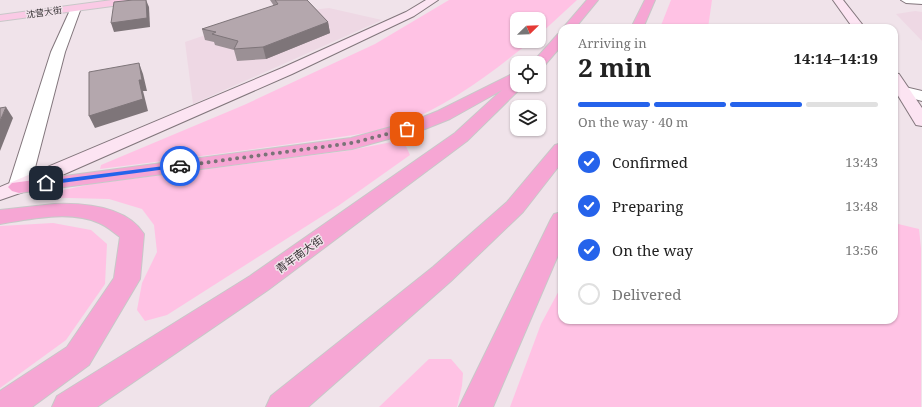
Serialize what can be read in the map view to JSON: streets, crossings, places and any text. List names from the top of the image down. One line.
{"streets":{"highway":["青年南大街"],"main road":["沈营大街"]},"north":"top right","page":{"heading":["2 min","Arriving in","14:14–14:19"],"bar":"On the way · 40 m","list":[["Confirmed","13:43"],["Preparing","13:48"],["On the way","13:56"],"Delivered"]}}
